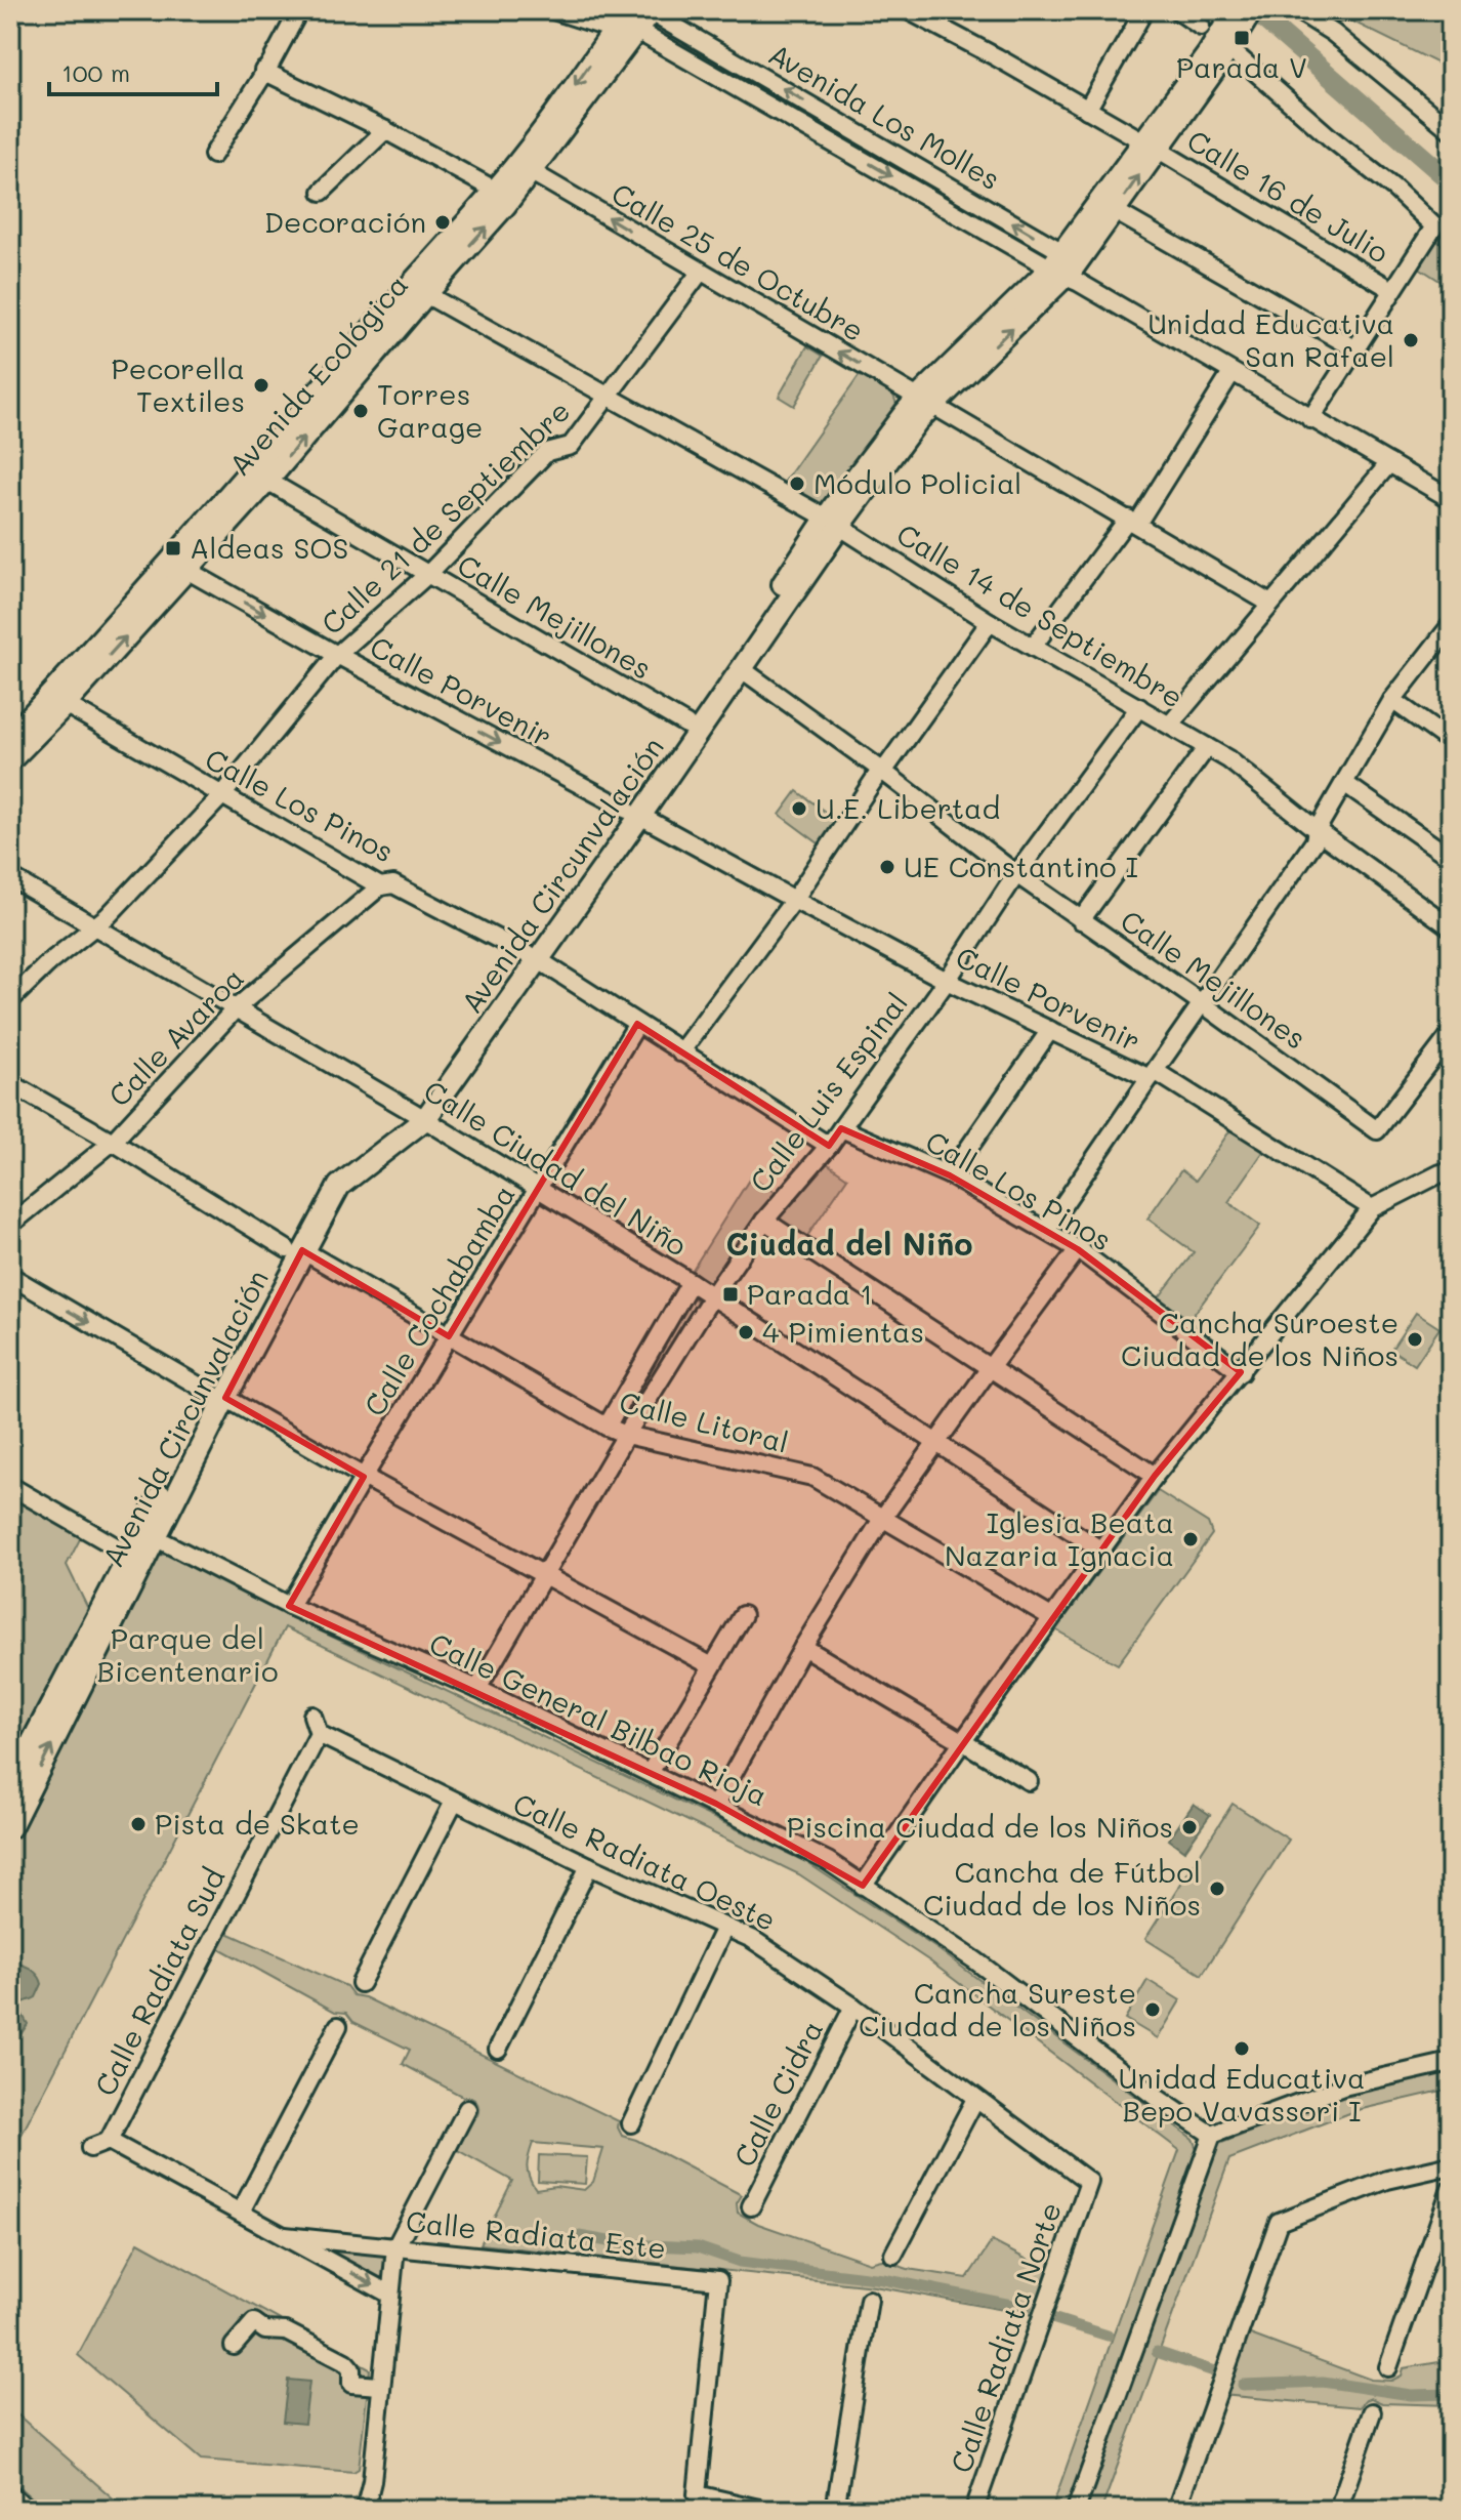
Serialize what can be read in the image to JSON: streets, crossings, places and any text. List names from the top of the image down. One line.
{"streets":{"main road":["Avenida Ecológica","Avenida Circunvalación"],"street":["Avenida Los Molles","Calle 16 de Julio","Calle 25 de Octubre","Calle 21 de Septiembre","Calle 14 de Septiembre","Calle Mejillones","Calle Porvenir","Calle Los Pinos","Calle Avaroa","Calle Luis Espinal","Calle Ciudad del Niño","Calle Cochabamba","Calle Litoral","Calle General Bilbao Rioja","Calle Radiata Oeste","Calle Radiata Sud","Calle Cidra","Calle Radiata Este","Calle Radiata Norte"]},"crossings":[["Avenida Los Molles","Avenida Ecológica"],["Avenida Los Molles","Avenida Circunvalación"],["Calle 16 de Julio","Avenida Circunvalación"],["Calle 25 de Octubre","Avenida Ecológica"],["Calle 25 de Octubre","Calle 21 de Septiembre"],["Calle 25 de Octubre","Avenida Circunvalación"],["Avenida Ecológica","Calle 14 de Septiembre"],["Avenida Ecológica","Calle Mejillones"],["Avenida Ecológica","Calle Porvenir"],["Avenida Ecológica","Calle Los Pinos"],["Calle 21 de Septiembre","Calle 14 de Septiembre"],["Calle 21 de Septiembre","Calle Mejillones"],["Calle 21 de Septiembre","Calle Porvenir"],["Calle 21 de Septiembre","Calle Los Pinos"],["Calle 21 de Septiembre","Calle Ciudad del Niño"],["Calle 14 de Septiembre","Avenida Circunvalación"],["Calle 14 de Septiembre","Calle Luis Espinal"],["Calle Mejillones","Avenida Circunvalación"],["Calle Mejillones","Calle Luis Espinal"],["Calle Porvenir","Avenida Circunvalación"],["Calle Porvenir","Calle Luis Espinal"],["Calle Los Pinos","Avenida Circunvalación"],["Calle Los Pinos","Calle Avaroa"],["Calle Los Pinos","Calle Luis Espinal"],["Calle Los Pinos","Calle Cochabamba"],["Avenida Circunvalación","Calle Ciudad del Niño"],["Avenida Circunvalación","Calle Litoral"],["Avenida Circunvalación","Calle General Bilbao Rioja"],["Calle Avaroa","Calle Ciudad del Niño"],["Calle Avaroa","Calle Litoral"],["Calle Luis Espinal","Calle Ciudad del Niño"],["Calle Luis Espinal","Calle Litoral"],["Calle Luis Espinal","Calle General Bilbao Rioja"],["Calle Ciudad del Niño","Calle Cochabamba"],["Calle Cochabamba","Calle Litoral"],["Calle Cochabamba","Calle General Bilbao Rioja"],["Calle Radiata Oeste","Calle Radiata Sud"],["Calle Radiata Oeste","Calle Cidra"],["Calle Radiata Oeste","Calle Radiata Norte"],["Calle Radiata Sud","Calle Radiata Este"]],"one_way":["Calle 25 de Octubre","Calle Porvenir"],"districts":["Ciudad del Niño"],"parks":["Parque del Bicentenario"],"places":{"transit":["Parada V","Aldeas SOS","Parada 1"],"other":["Decoración","Unidad Educativa San Rafael","Pecorella Textiles","Torres Garage","Módulo Policial","U.E. Libertad","UE Constantino I","4 Pimientas","Cancha Suroeste Ciudad de los Niños","Iglesia Beata Nazaria Ignacia","Pista de Skate","Piscina Ciudad de los Niños","Cancha de Fútbol Ciudad de los Niños","Cancha Sureste Ciudad de los Niños","Unidad Educativa Bepo Vavassori I"]},"scale_bar":"100 m"}
